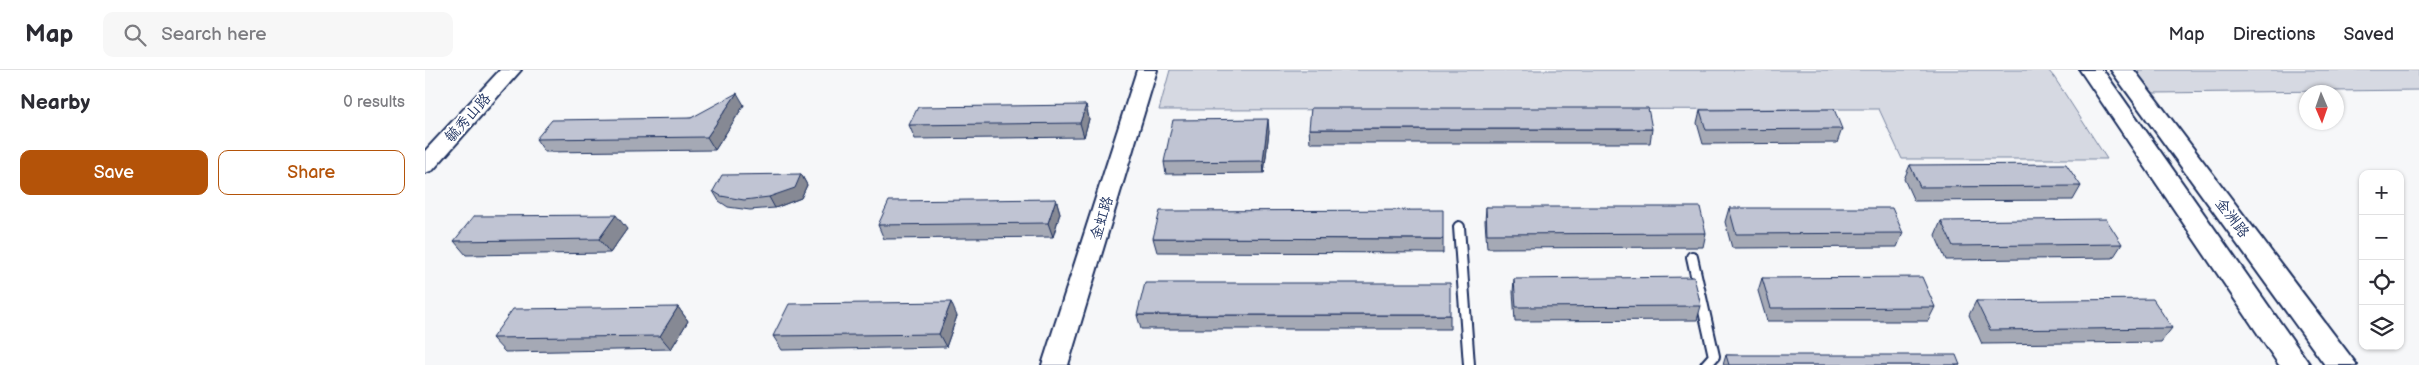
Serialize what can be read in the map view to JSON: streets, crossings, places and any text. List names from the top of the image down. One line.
{"streets":{"main road":["金洲路"],"street":["毓秀山路","金虹路"]},"north":"bottom","page":{"header":"Map","search":"Search here","nav":["Map","Directions","Saved"],"heading":["Nearby","0 results"],"buttons":["Save","Share"],"map_buttons":["+","−"]}}
